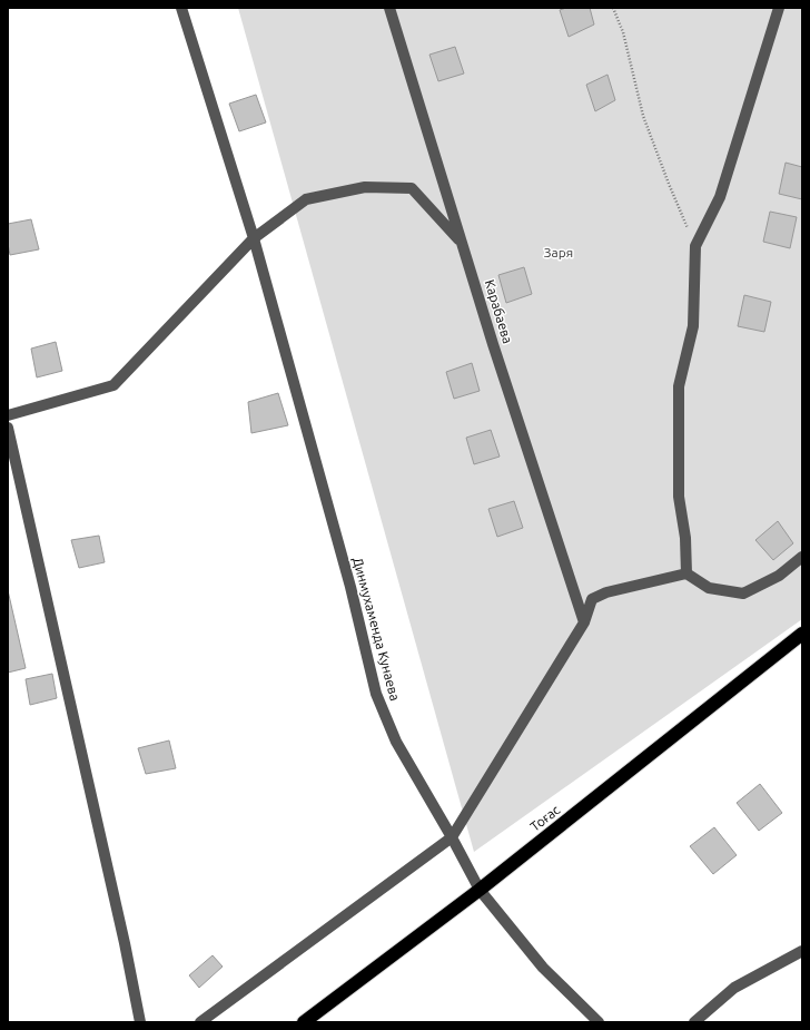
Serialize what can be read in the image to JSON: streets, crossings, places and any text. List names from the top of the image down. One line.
{"streets":{"highway":["Тоғас"],"street":["Карабаева","Динмухаменда Кунаева"]},"crossings":[["Динмухаменда Кунаева","Тоғас"]],"parks":["Заря"]}
